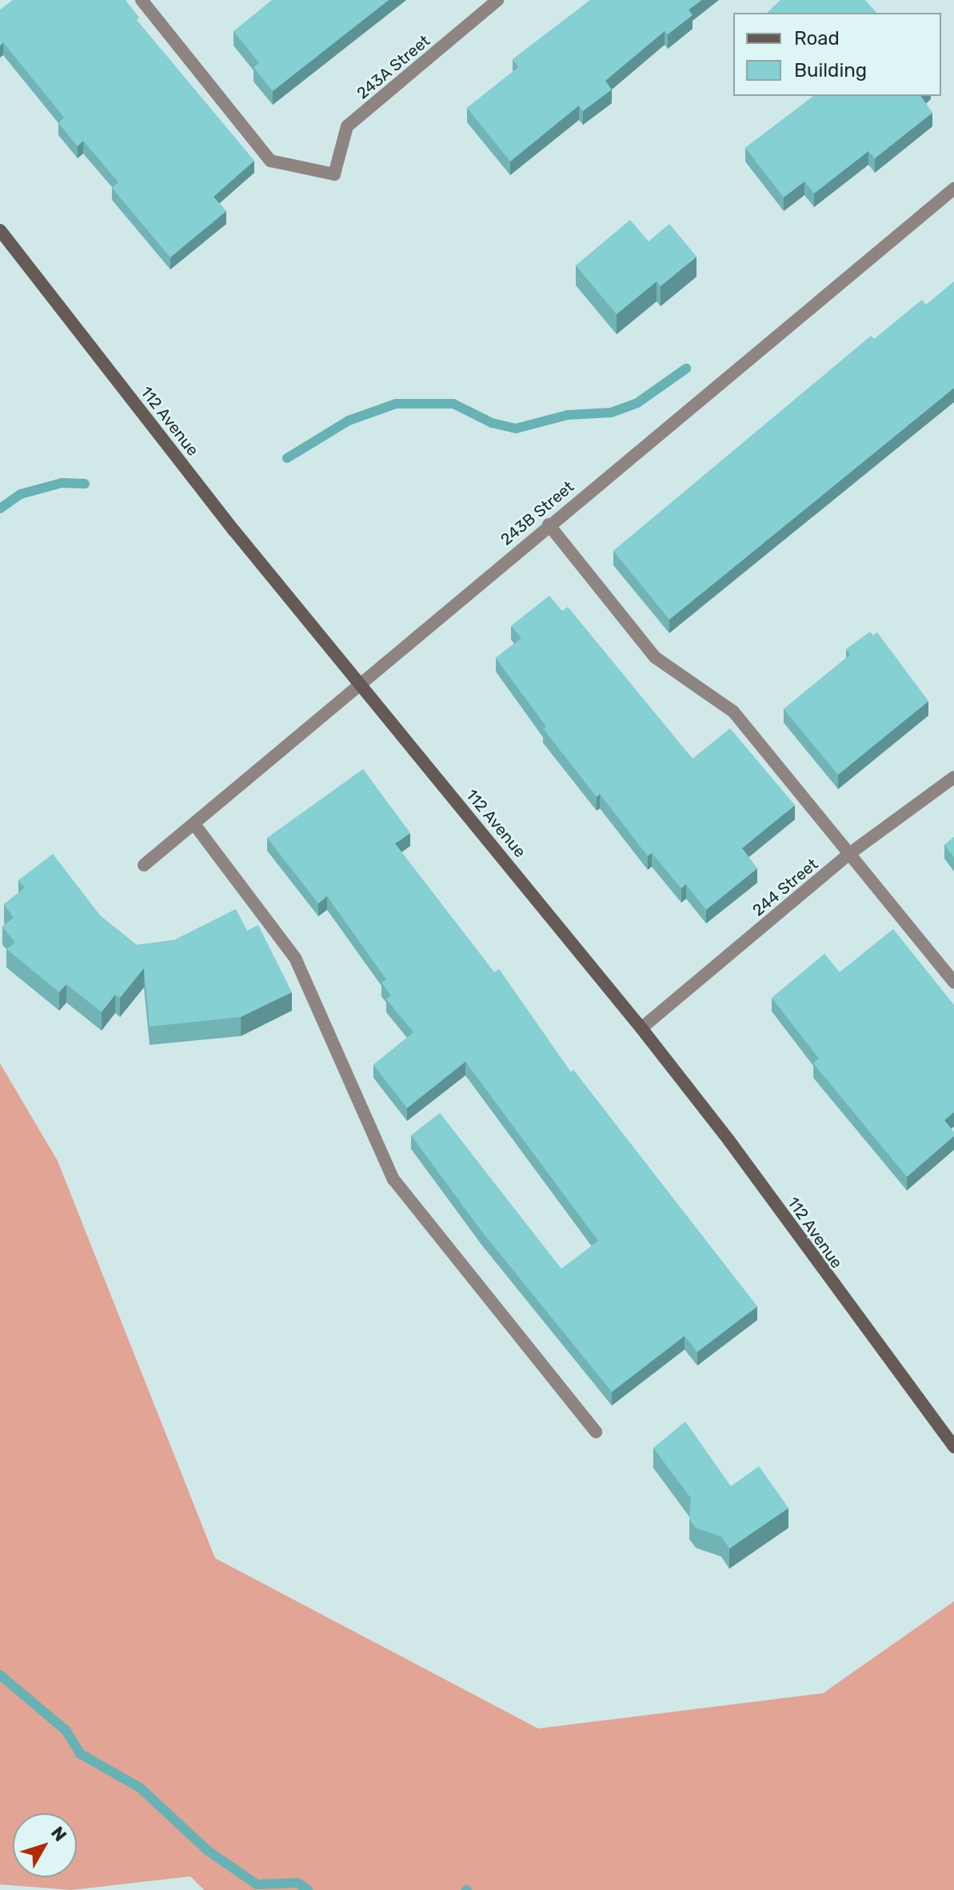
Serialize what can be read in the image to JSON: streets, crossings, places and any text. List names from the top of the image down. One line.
{"streets":{"main road":["112 Avenue"],"street":["243A Street","243B Street","244 Street"]},"crossings":[["112 Avenue","243B Street"],["112 Avenue","244 Street"]],"legend":["Road","Building"],"north":"top right"}
